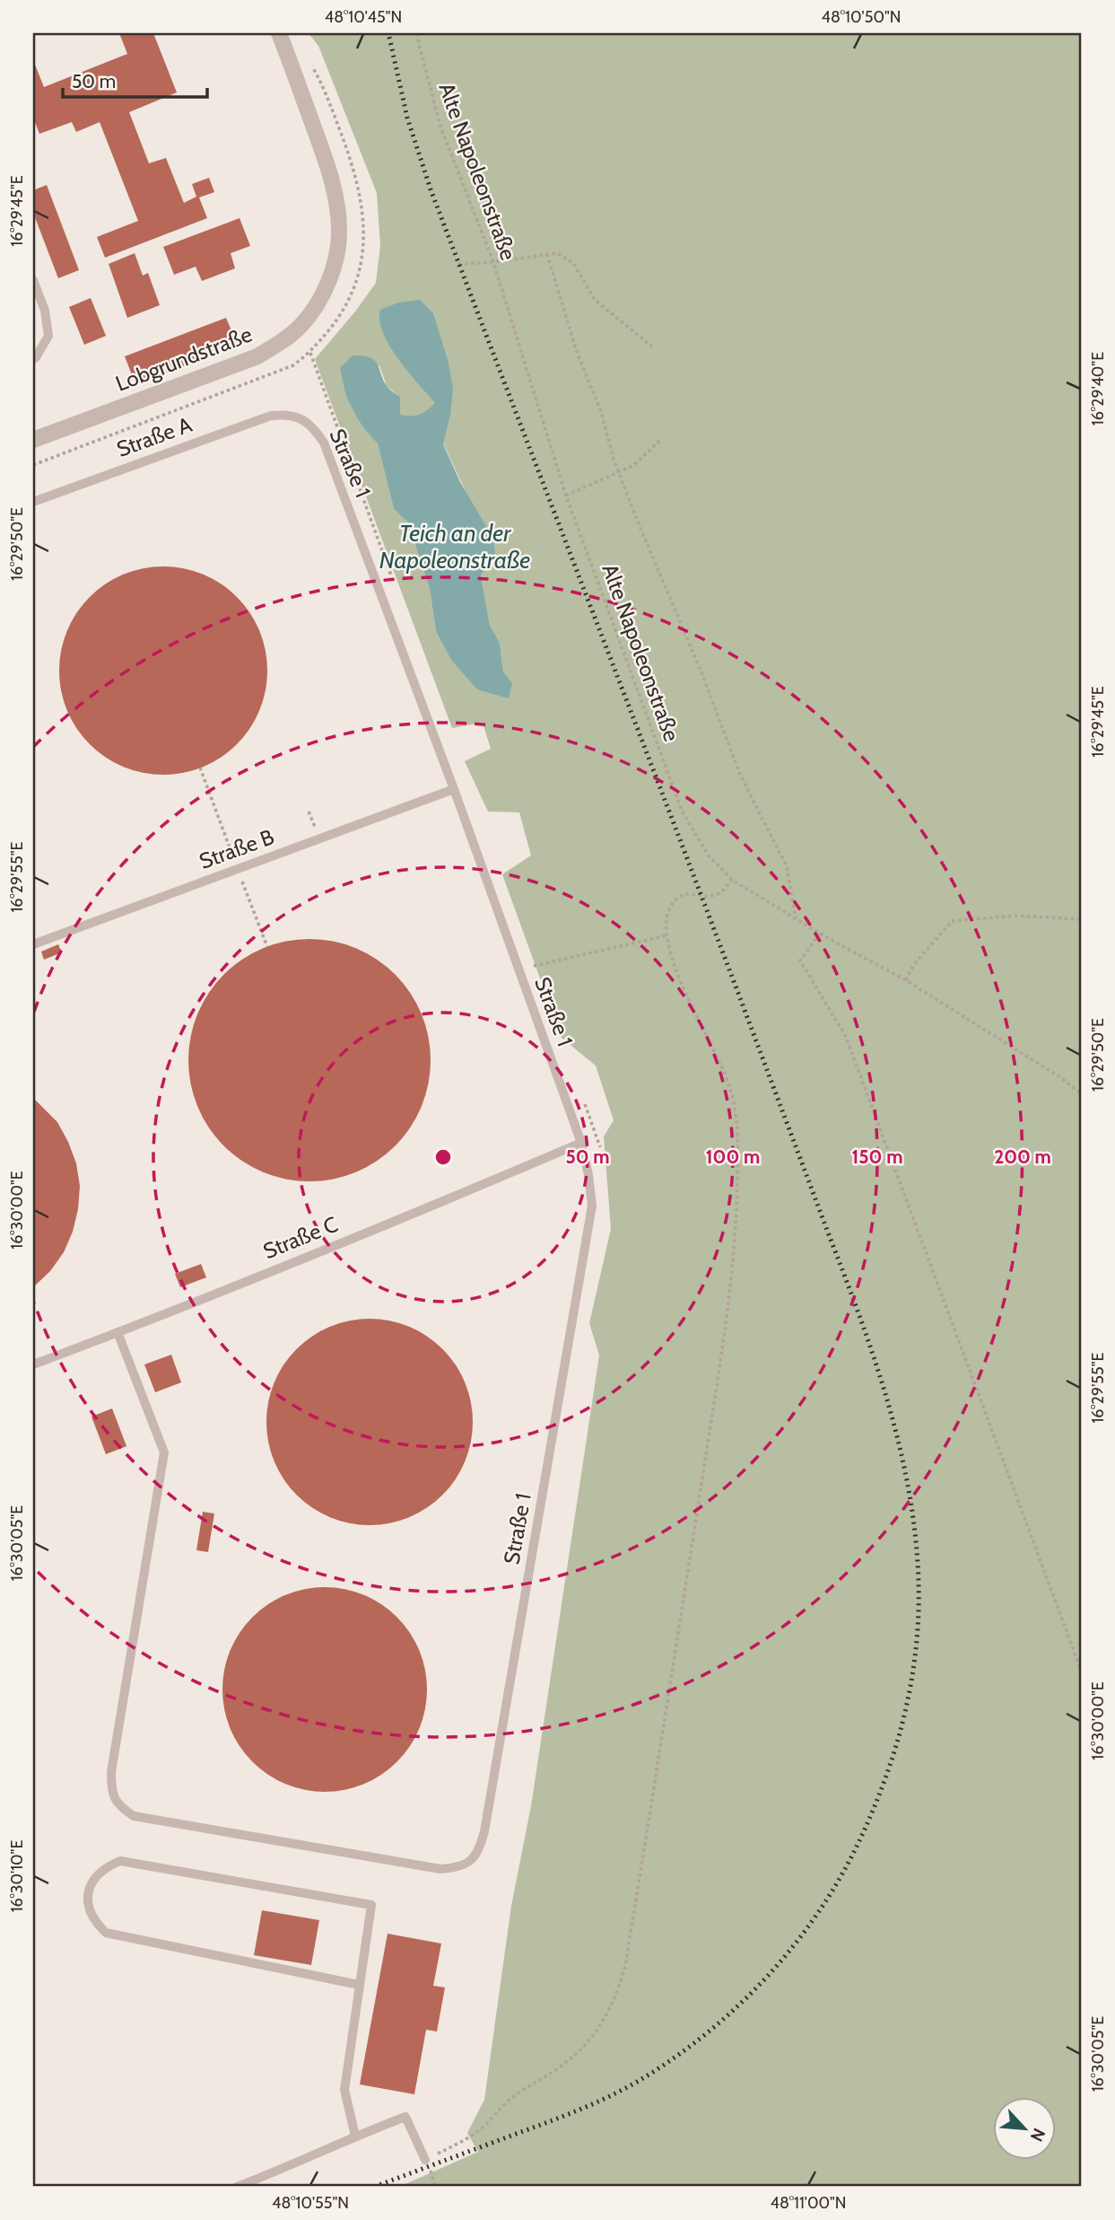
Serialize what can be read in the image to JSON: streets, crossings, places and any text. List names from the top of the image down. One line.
{"streets":{"street":["Lobgrundstraße"],"lane":["Straße A","Straße 1","Straße B","Straße C"],"path":["Alte Napoleonstraße"]},"crossings":[["Straße A","Straße 1"],["Straße 1","Straße B"],["Straße 1","Straße C"]],"water":["Teich an der Napoleonstraße"],"scale_bar":"50 m","north":"bottom right","coordinates":["48°10'45\"N","48°10'50\"N","16°29'45\"E","16°29'40\"E","16°29'50\"E","16°29'55\"E","16°30'00\"E","16°30'05\"E","16°30'10\"E","48°10'55\"N","48°11'00\"N"],"rings":["50 m","100 m","150 m","200 m"]}
